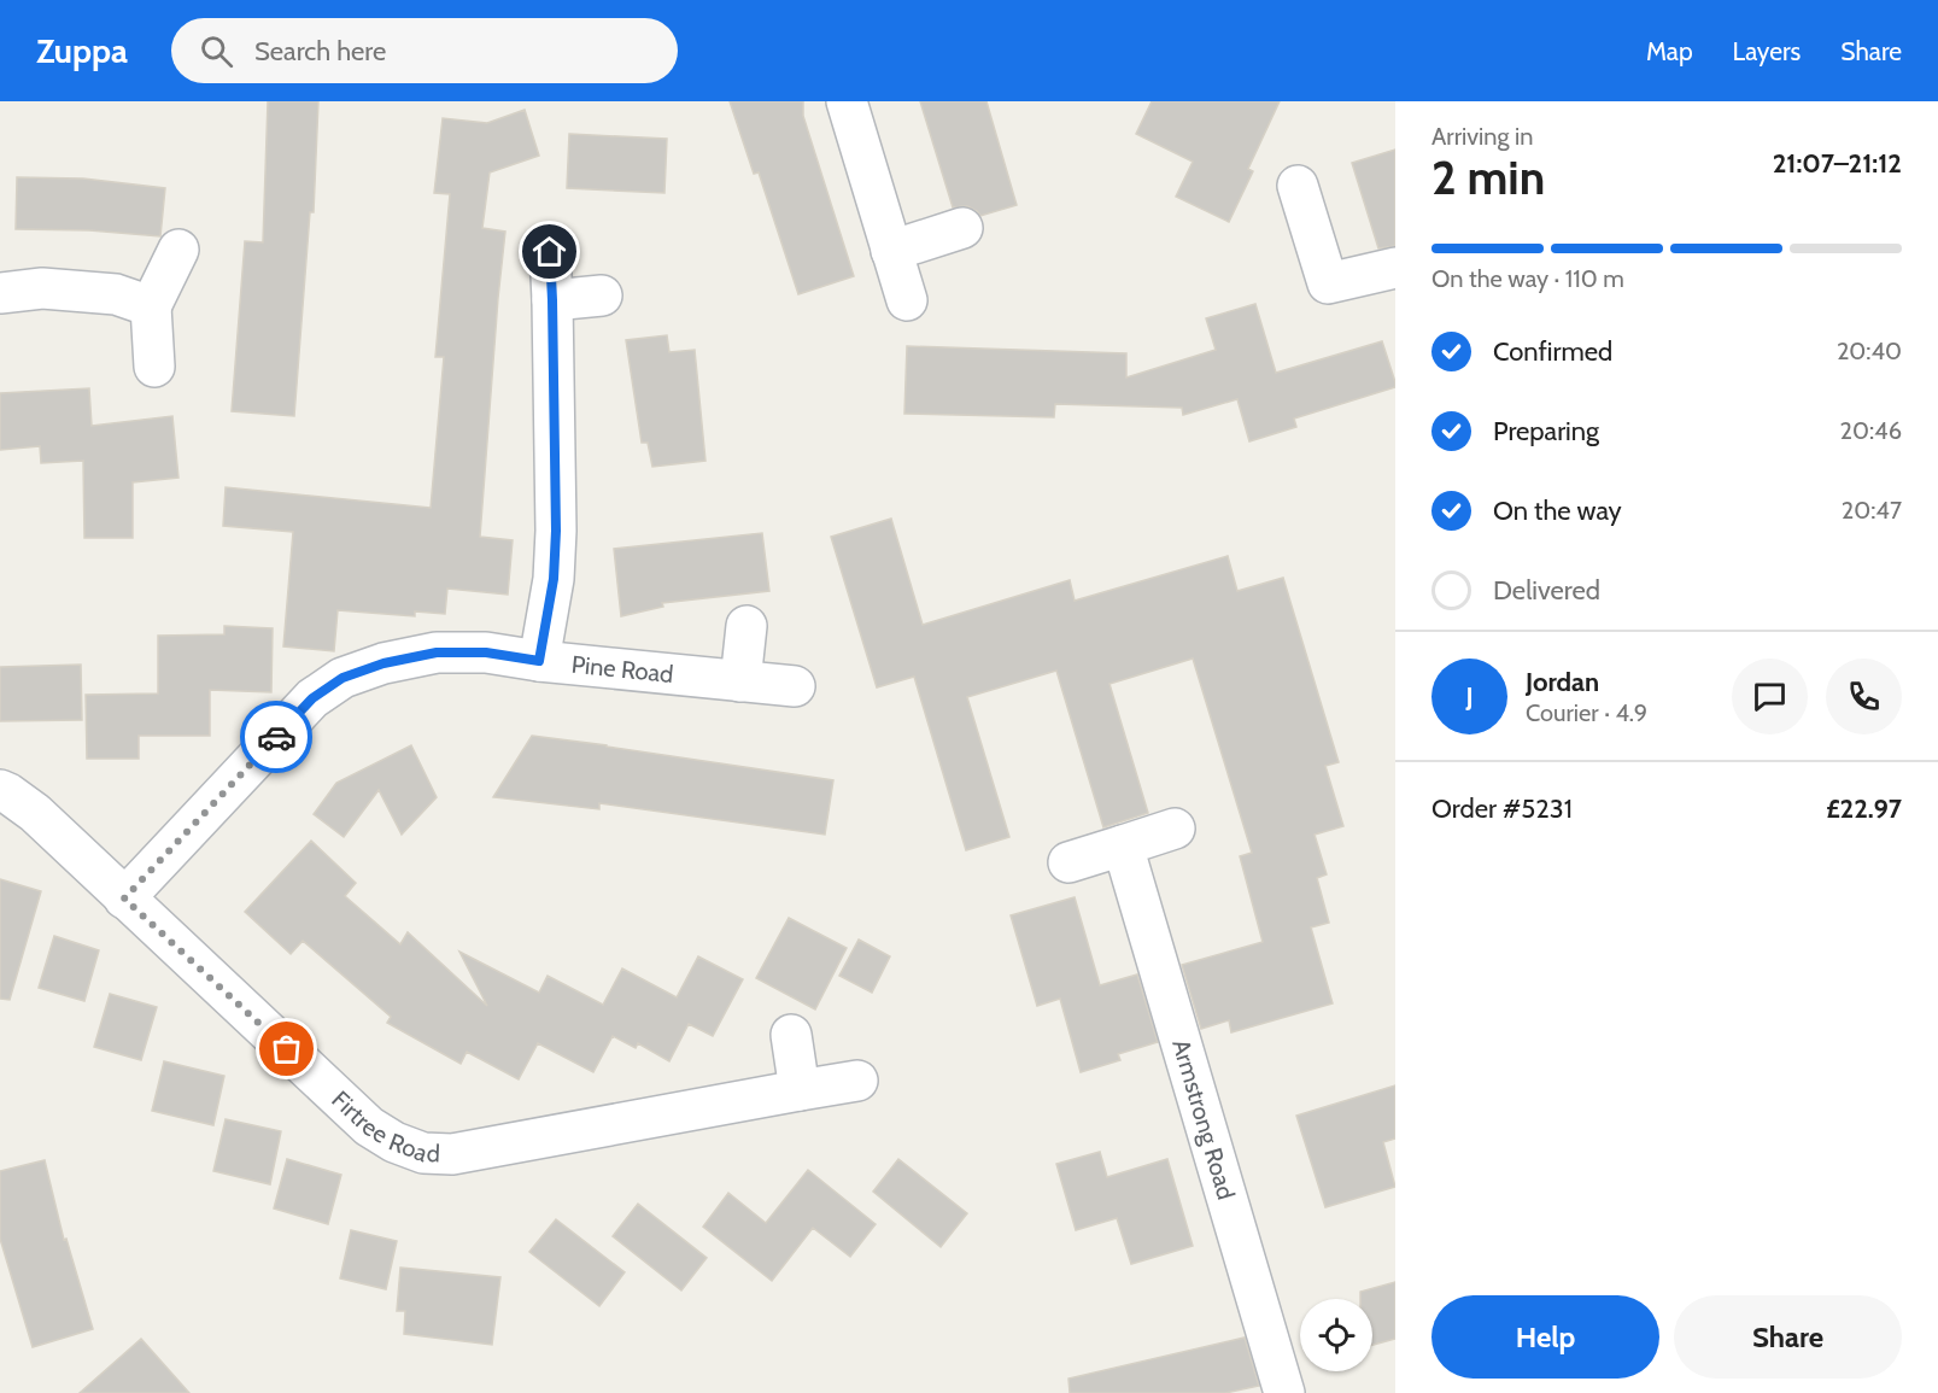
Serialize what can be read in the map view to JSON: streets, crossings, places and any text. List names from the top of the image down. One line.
{"streets":{"street":["Pine Road","Firtree Road","Armstrong Road"]},"crossings":[["Pine Road","Firtree Road"]],"page":{"header":"Zuppa","search":"Search here","nav":["Map","Layers","Share"],"heading":["2 min","Arriving in","21:07–21:12"],"panel":["Jordan","Courier · 4.9","Order #5231","£22.97"],"bar":"On the way · 110 m","list":[["Confirmed","20:40"],["Preparing","20:46"],["On the way","20:47"],"Delivered"],"round":"J","buttons":["Help","Share"]}}
